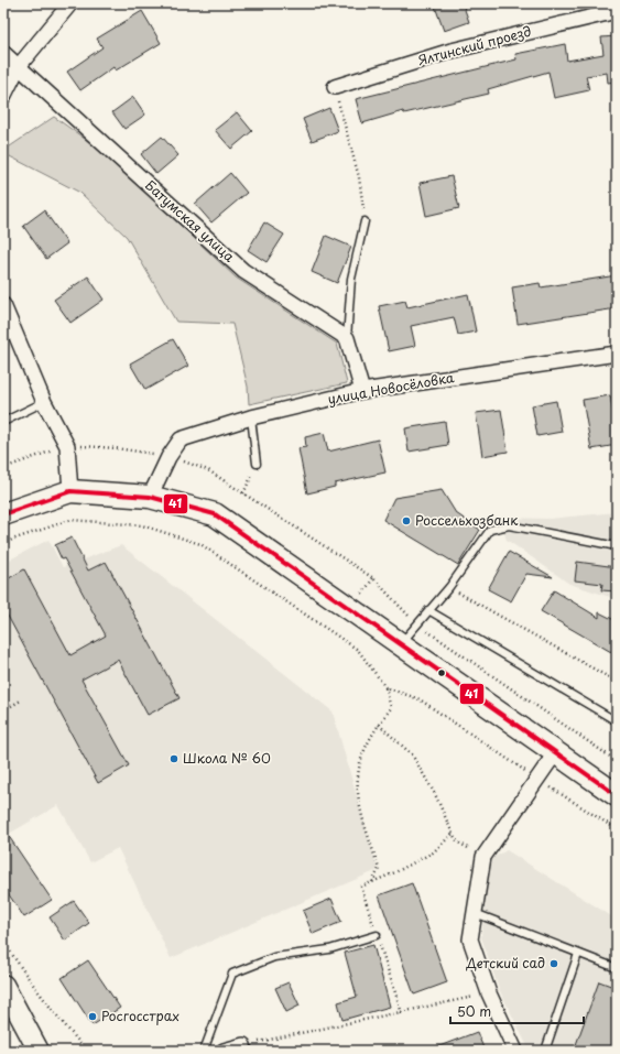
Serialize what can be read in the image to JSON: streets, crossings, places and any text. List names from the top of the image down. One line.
{"streets":{"street":["Ялтинский проезд","Батумская улица","улица Новосёловка"]},"places":["Россельхозбанк","Школа № 60","Детский сад","Росгосстрах"],"lines":["transit line 41"],"scale_bar":"50 m"}
